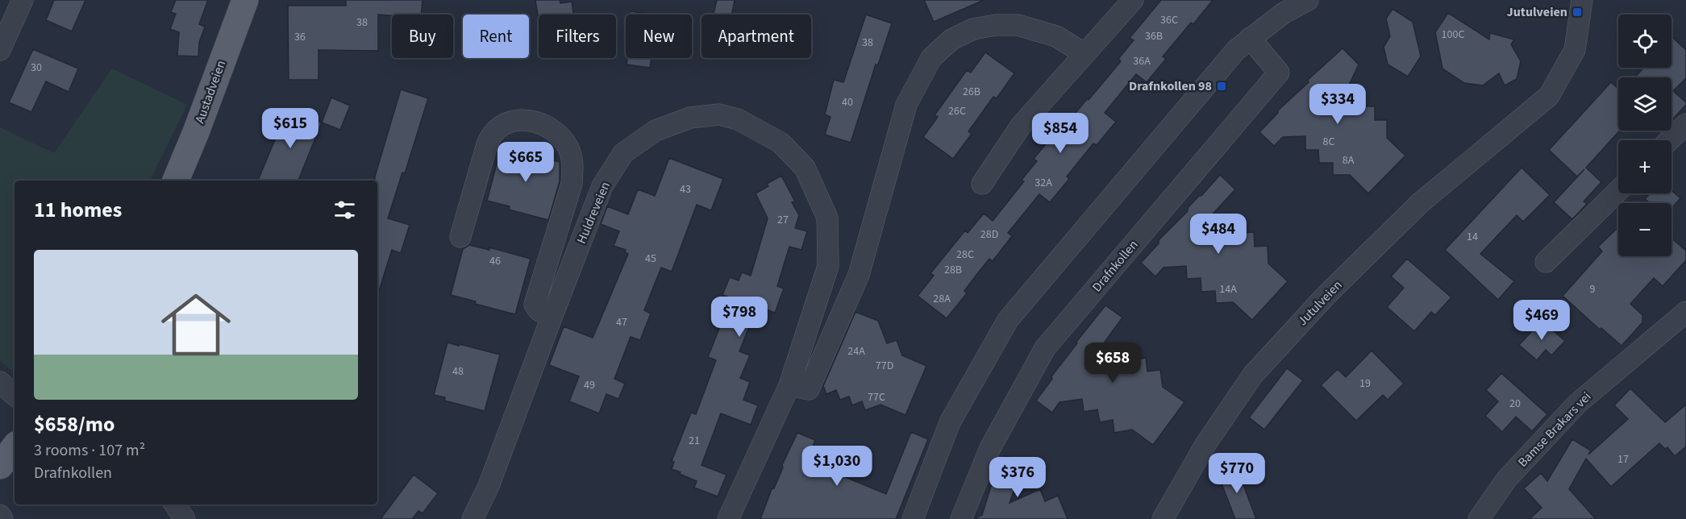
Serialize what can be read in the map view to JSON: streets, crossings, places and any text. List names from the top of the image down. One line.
{"streets":{"main road":["Austadveien"],"street":["Huldreveien","Drafnkollen","Jutulveien","Bamse Brakars vei"]},"places":{"transit":["Jutulveien","Drafnkollen 98"]},"house_numbers":["36C","38","100C","36B","36","38","36A","30","26B","40","26C","8C","8A","32A","43","27","28D","14","28C","45","46","28B","14A","9","28A","47","24A","77D","48","19","49","77C","20","21","17"],"page":{"map_buttons":["+","−"],"chip":["Buy","Rent","Filters","New","Apartment"],"price":["$334","$615","$854","$665","$484","$798","$469","$658","$1,030","$770","$376"],"heading":"11 homes","list":[{"name":"$658/mo","note":"3 rooms · 107 m² · Drafnkollen"}]}}
